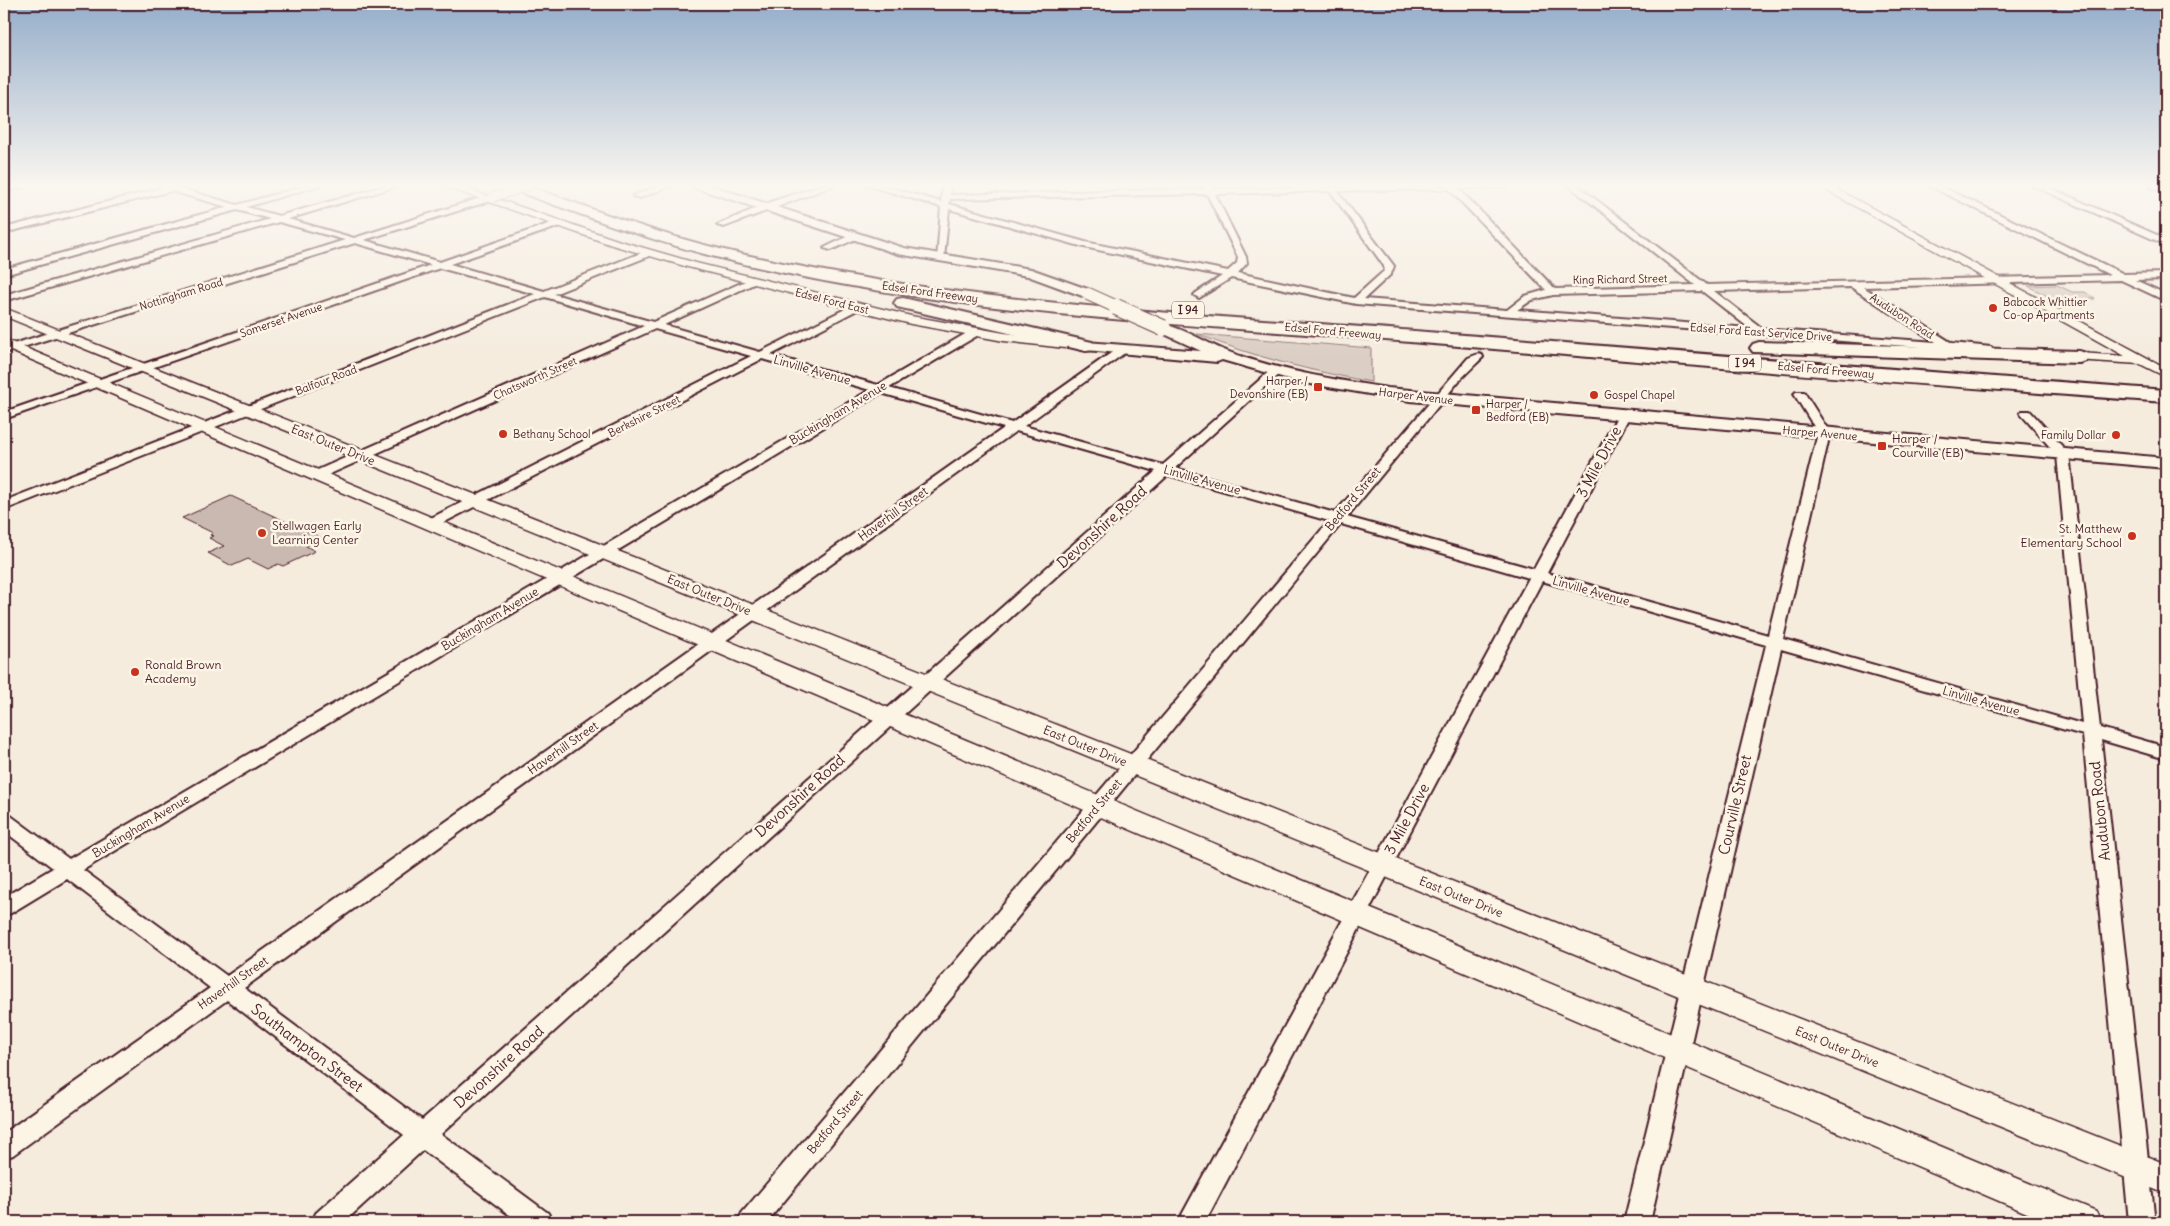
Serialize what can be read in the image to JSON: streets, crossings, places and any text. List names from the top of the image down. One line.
{"streets":{"highway":["Edsel Ford Freeway","I 94"],"main road":["Edsel Ford East","Harper Avenue"],"street":["King Richard Street","Nottingham Road","Audubon Road","Somerset Avenue","Edsel Ford East Service Drive","Linville Avenue","Chatsworth Street","Balfour Road","Buckingham Avenue","Berkshire Street","East Outer Drive","3 Mile Drive","Bedford Street","Haverhill Street","Devonshire Road","Courville Street","Southampton Street"]},"crossings":[["King Richard Street","Audubon Road"],["Nottingham Road","East Outer Drive"],["Edsel Ford East","Chatsworth Street"],["Edsel Ford East","Balfour Road"],["Edsel Ford East","Harper Avenue"],["Edsel Ford East","Buckingham Avenue"],["Edsel Ford East","Berkshire Street"],["Edsel Ford East","Haverhill Street"],["Audubon Road","Edsel Ford East Service Drive"],["Audubon Road","Linville Avenue"],["Audubon Road","Harper Avenue"],["Audubon Road","East Outer Drive"],["Somerset Avenue","Linville Avenue"],["Somerset Avenue","East Outer Drive"],["Linville Avenue","Chatsworth Street"],["Linville Avenue","Balfour Road"],["Linville Avenue","Buckingham Avenue"],["Linville Avenue","Berkshire Street"],["Linville Avenue","3 Mile Drive"],["Linville Avenue","Bedford Street"],["Linville Avenue","Haverhill Street"],["Linville Avenue","Devonshire Road"],["Linville Avenue","Courville Street"],["Chatsworth Street","East Outer Drive"],["Balfour Road","East Outer Drive"],["Harper Avenue","3 Mile Drive"],["Harper Avenue","Bedford Street"],["Harper Avenue","Devonshire Road"],["Harper Avenue","Courville Street"],["Buckingham Avenue","East Outer Drive"],["Buckingham Avenue","Southampton Street"],["Berkshire Street","East Outer Drive"],["East Outer Drive","3 Mile Drive"],["East Outer Drive","Bedford Street"],["East Outer Drive","Haverhill Street"],["East Outer Drive","Devonshire Road"],["East Outer Drive","Courville Street"],["Haverhill Street","Southampton Street"],["Devonshire Road","Southampton Street"]],"places":{"other":["Babcock Whittier Co-op Apartments","Gospel Chapel","Bethany School","Family Dollar","Stellwagen Early Learning Center","St. Matthew Elementary School","Ronald Brown Academy"],"transit":["Harper / Devonshire (EB)","Harper / Bedford (EB)","Harper / Courville (EB)"]}}
